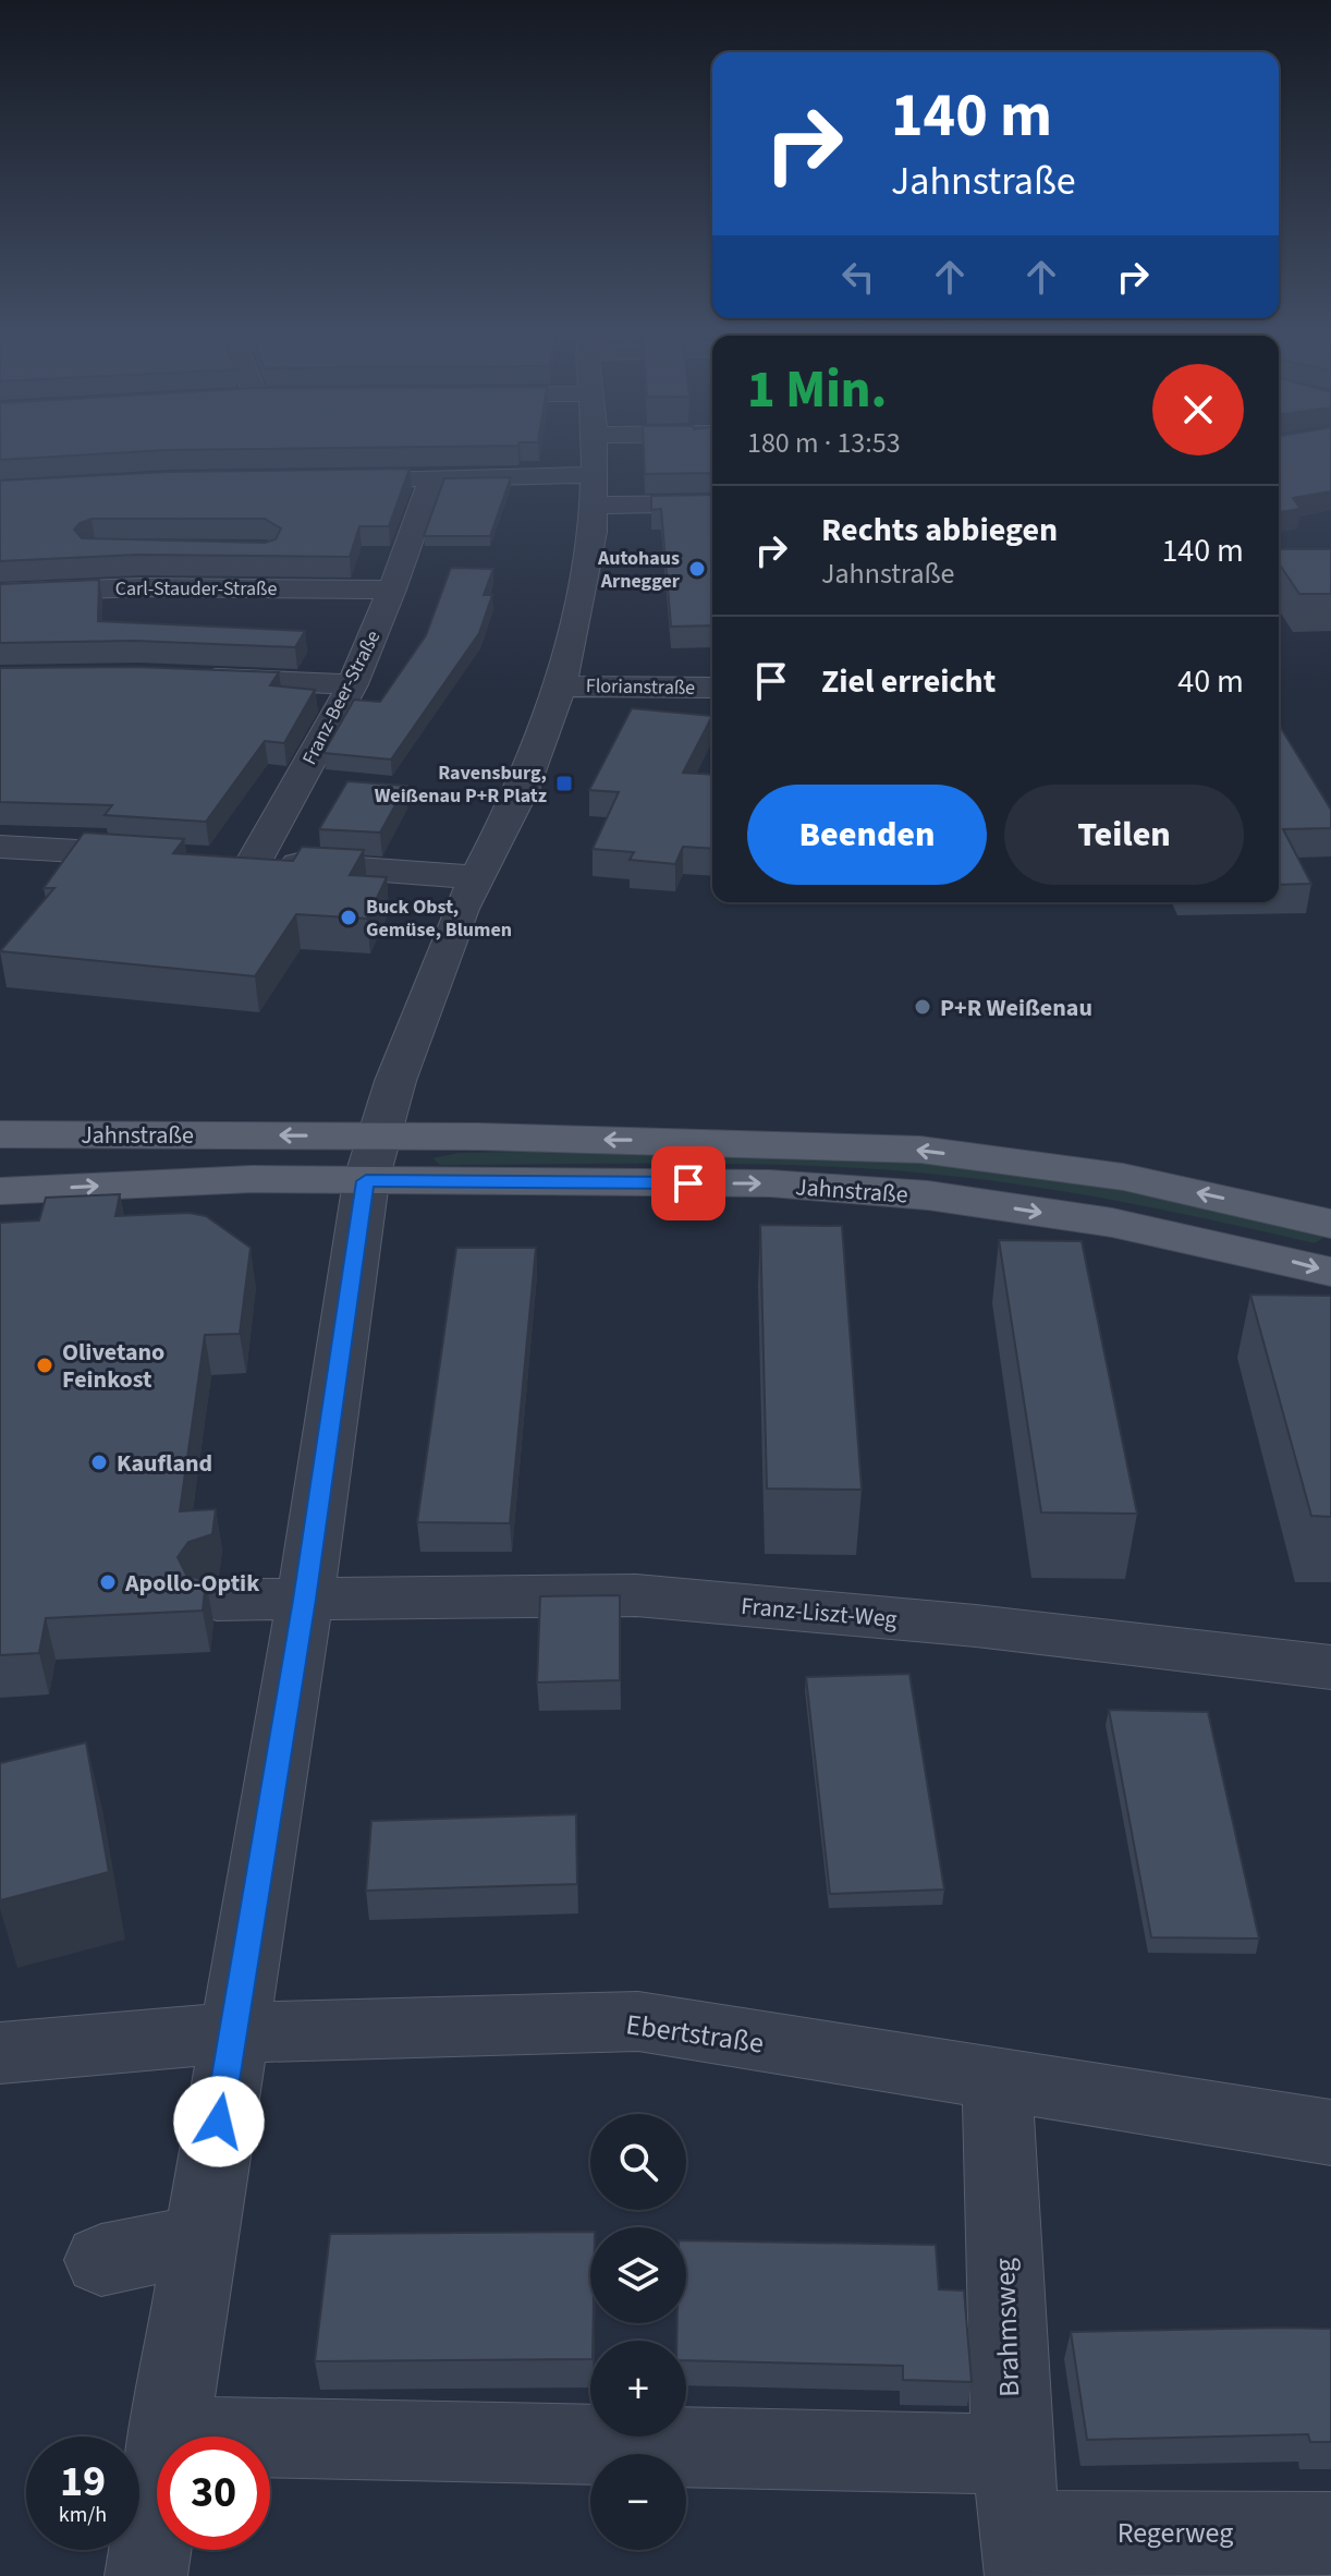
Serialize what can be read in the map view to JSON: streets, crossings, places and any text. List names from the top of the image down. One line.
{"streets":{"main road":["Jahnstraße"],"street":["Carl-Stauder-Straße","Florianstraße","Franz-Beer-Straße","Franz-Liszt-Weg","Ebertstraße","Brahmsweg","Regerweg"]},"crossings":[["Carl-Stauder-Straße","Franz-Beer-Straße"],["Ebertstraße","Brahmsweg"],["Brahmsweg","Regerweg"]],"places":{"other":["Autohaus Arnegger","Buck Obst, Gemüse, Blumen","P+R Weißenau","Olivetano Feinkost","Kaufland","Apollo-Optik"],"transit":["Ravensburg, Weißenau P+R Platz"]},"page":{"turn":["140 m","Jahnstraße"],"heading":["1 Min.","180 m · 13:53"],"list":[{"name":"Rechts abbiegen","note":"Jahnstraße","value":"140 m"},{"name":"Ziel erreicht","value":"40 m"}],"buttons":["Beenden","Teilen"],"map_buttons":["+","−"],"speed":"19 km/h","limit":"30"}}
